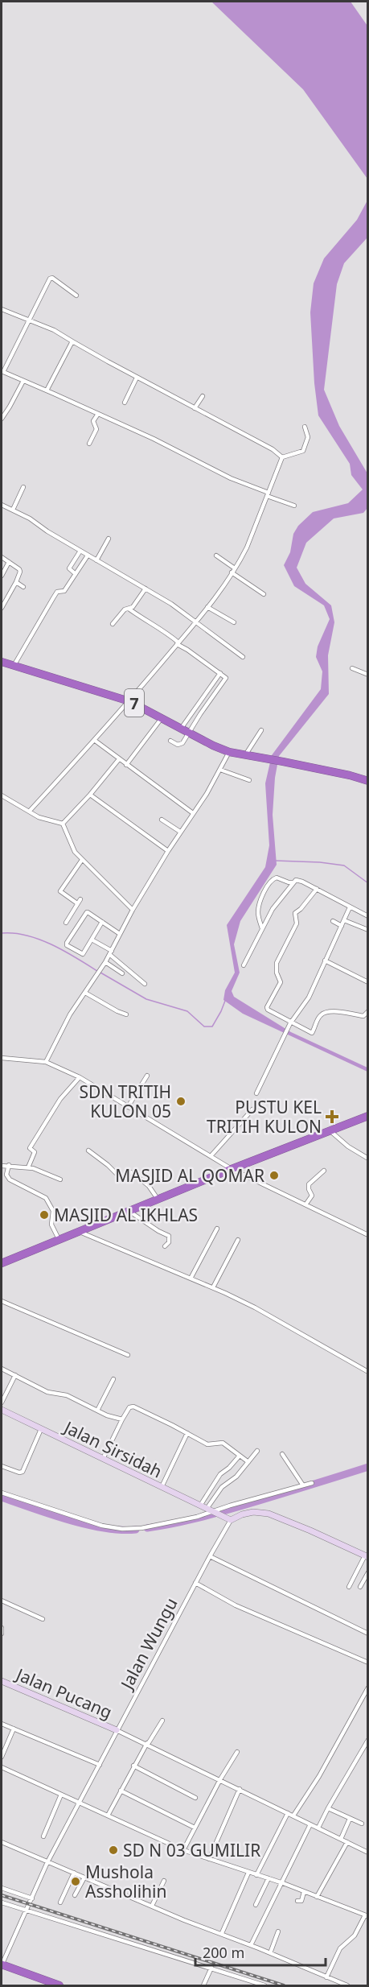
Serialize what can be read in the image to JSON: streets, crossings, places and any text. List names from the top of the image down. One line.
{"streets":{"highway":["7"],"street":["Jalan Sirsidah","Jalan Wungu","Jalan Pucang"]},"crossings":[["Jalan Sirsidah","Jalan Wungu"],["Jalan Wungu","Jalan Pucang"]],"places":{"other":["SDN TRITIH KULON 05","MASJID AL QOMAR","MASJID AL IKHLAS","SD N 03 GUMILIR","Mushola Assholihin"],"health":["PUSTU KEL TRITIH KULON"]},"scale_bar":"200 m"}
